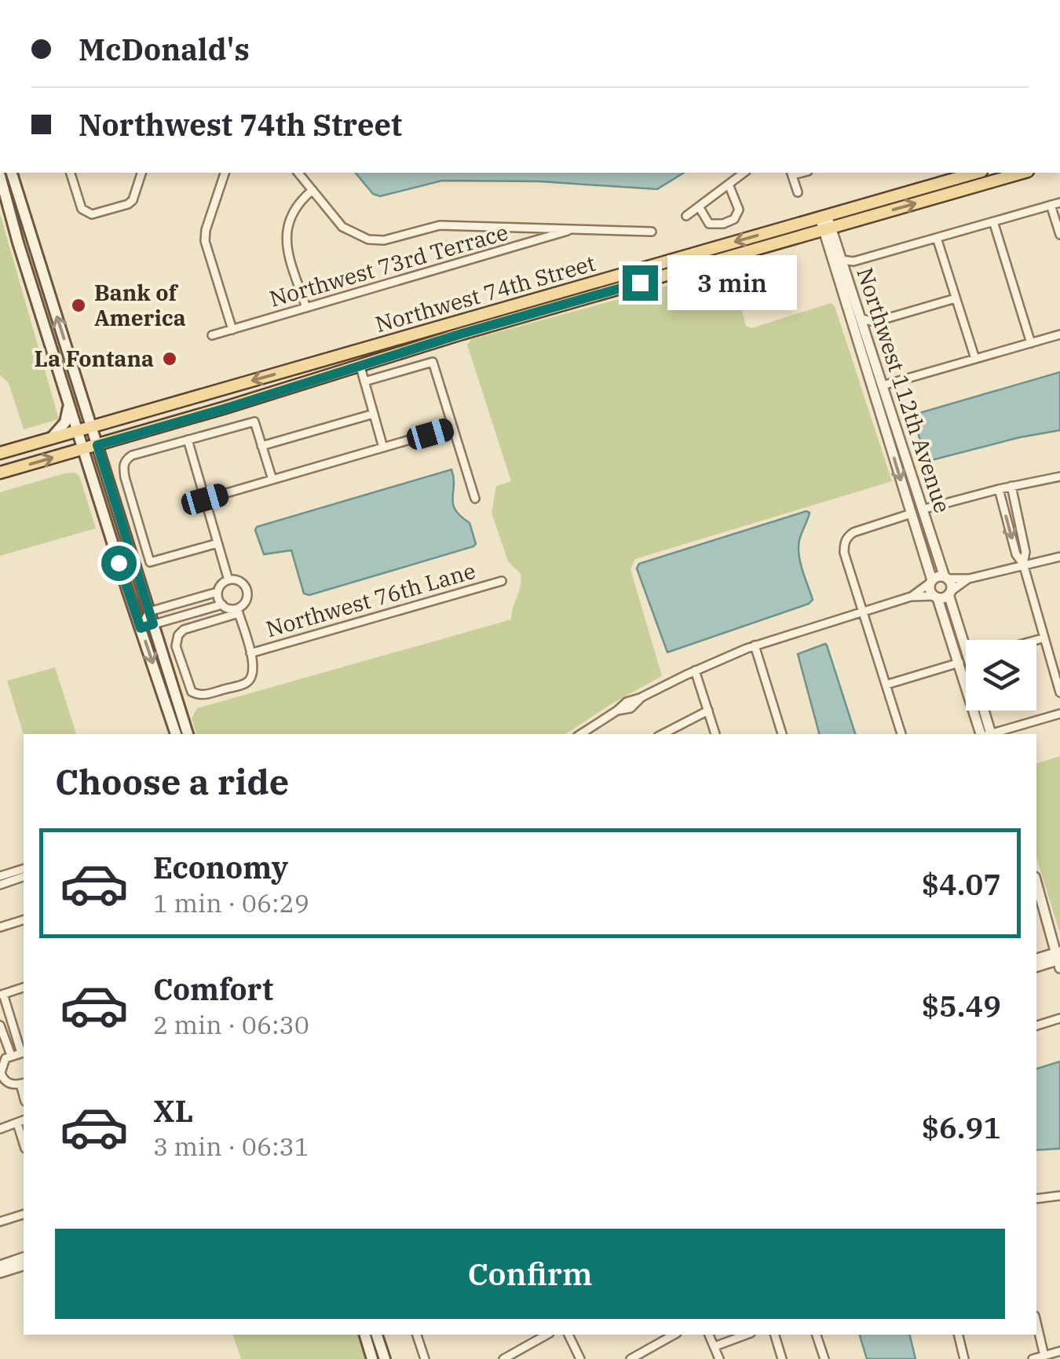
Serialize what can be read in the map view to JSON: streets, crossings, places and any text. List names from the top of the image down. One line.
{"streets":{"main road":["Northwest 74th Street"],"street":["Northwest 73rd Terrace","Northwest 112th Avenue","Northwest 76th Lane"]},"crossings":[["Northwest 74th Street","Northwest 112th Avenue"]],"places":["Bank of America","La Fontana"],"page":{"banner":["McDonald's","Northwest 74th Street"],"bubble":"3 min","heading":"Choose a ride","list":[{"name":"Economy","note":"1 min · 06:29","value":"$4.07"},{"name":"Comfort","note":"2 min · 06:30","value":"$5.49"},{"name":"XL","note":"3 min · 06:31","value":"$6.91"}],"buttons":"Confirm"}}
